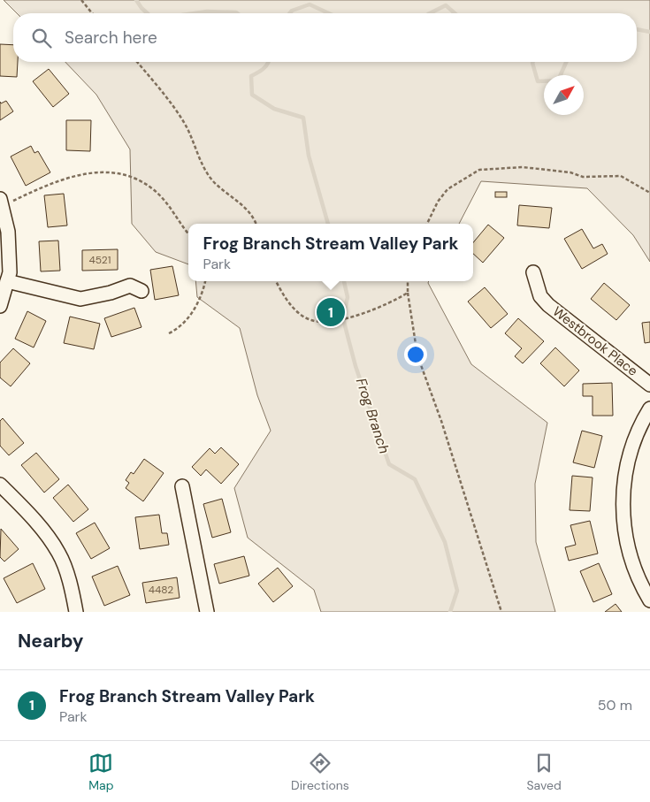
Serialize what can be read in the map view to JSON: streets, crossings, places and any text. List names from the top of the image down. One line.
{"streets":{"street":["Westbrook Place"]},"water":["Frog Branch"],"house_numbers":["4521","4482"],"north":"top right","page":{"search":"Search here","popup":["Frog Branch Stream Valley Park","Park"],"pins":"1","heading":"Nearby","list":[{"mark":"1","name":"Frog Branch Stream Valley Park","note":"Park","value":"50 m"}],"nav":["Map","Directions","Saved"]}}
